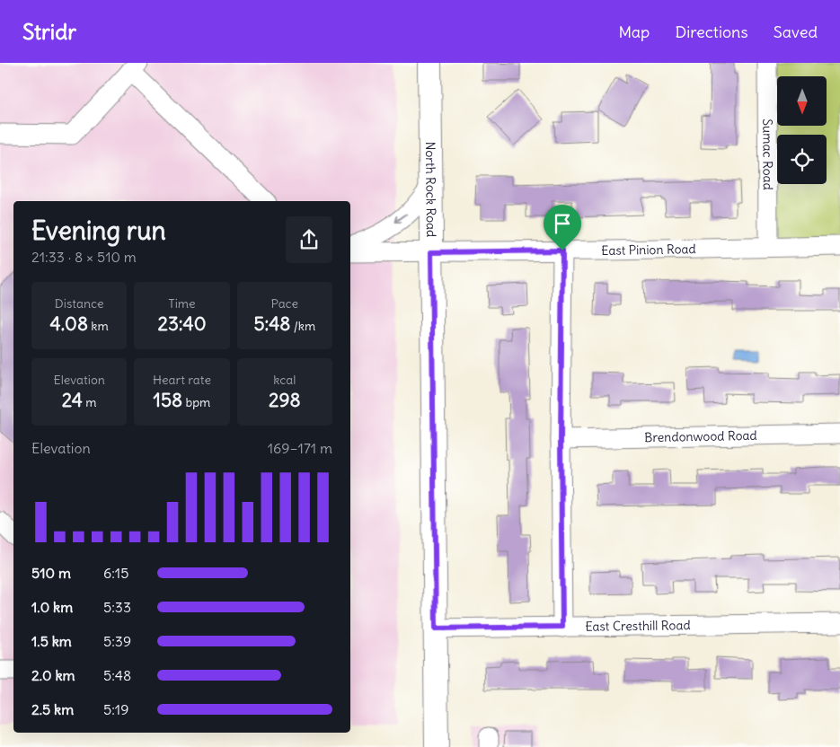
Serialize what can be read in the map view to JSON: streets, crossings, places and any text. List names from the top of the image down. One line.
{"streets":{"main road":["North Rock Road"],"street":["Sumac Road","East Pinion Road","Brendonwood Road","East Cresthill Road"]},"crossings":[["Sumac Road","East Pinion Road"],["North Rock Road","East Pinion Road"],["North Rock Road","East Cresthill Road"]],"north":"bottom","page":{"header":"Stridr","nav":["Map","Directions","Saved"],"heading":["Evening run","21:33 · 8 × 510 m"],"stats":[["Distance","4.08 km"],["Time","23:40"],["Pace","5:48 /km"],["Elevation","24 m"],["Heart rate","158 bpm"],["kcal","298"]],"chart":["Elevation","169–171 m"],"list":[{"name":"510 m","note":"6:15"},{"name":"1.0 km","note":"5:33"},{"name":"1.5 km","note":"5:39"},{"name":"2.0 km","note":"5:48"},{"name":"2.5 km","note":"5:19"}]}}
